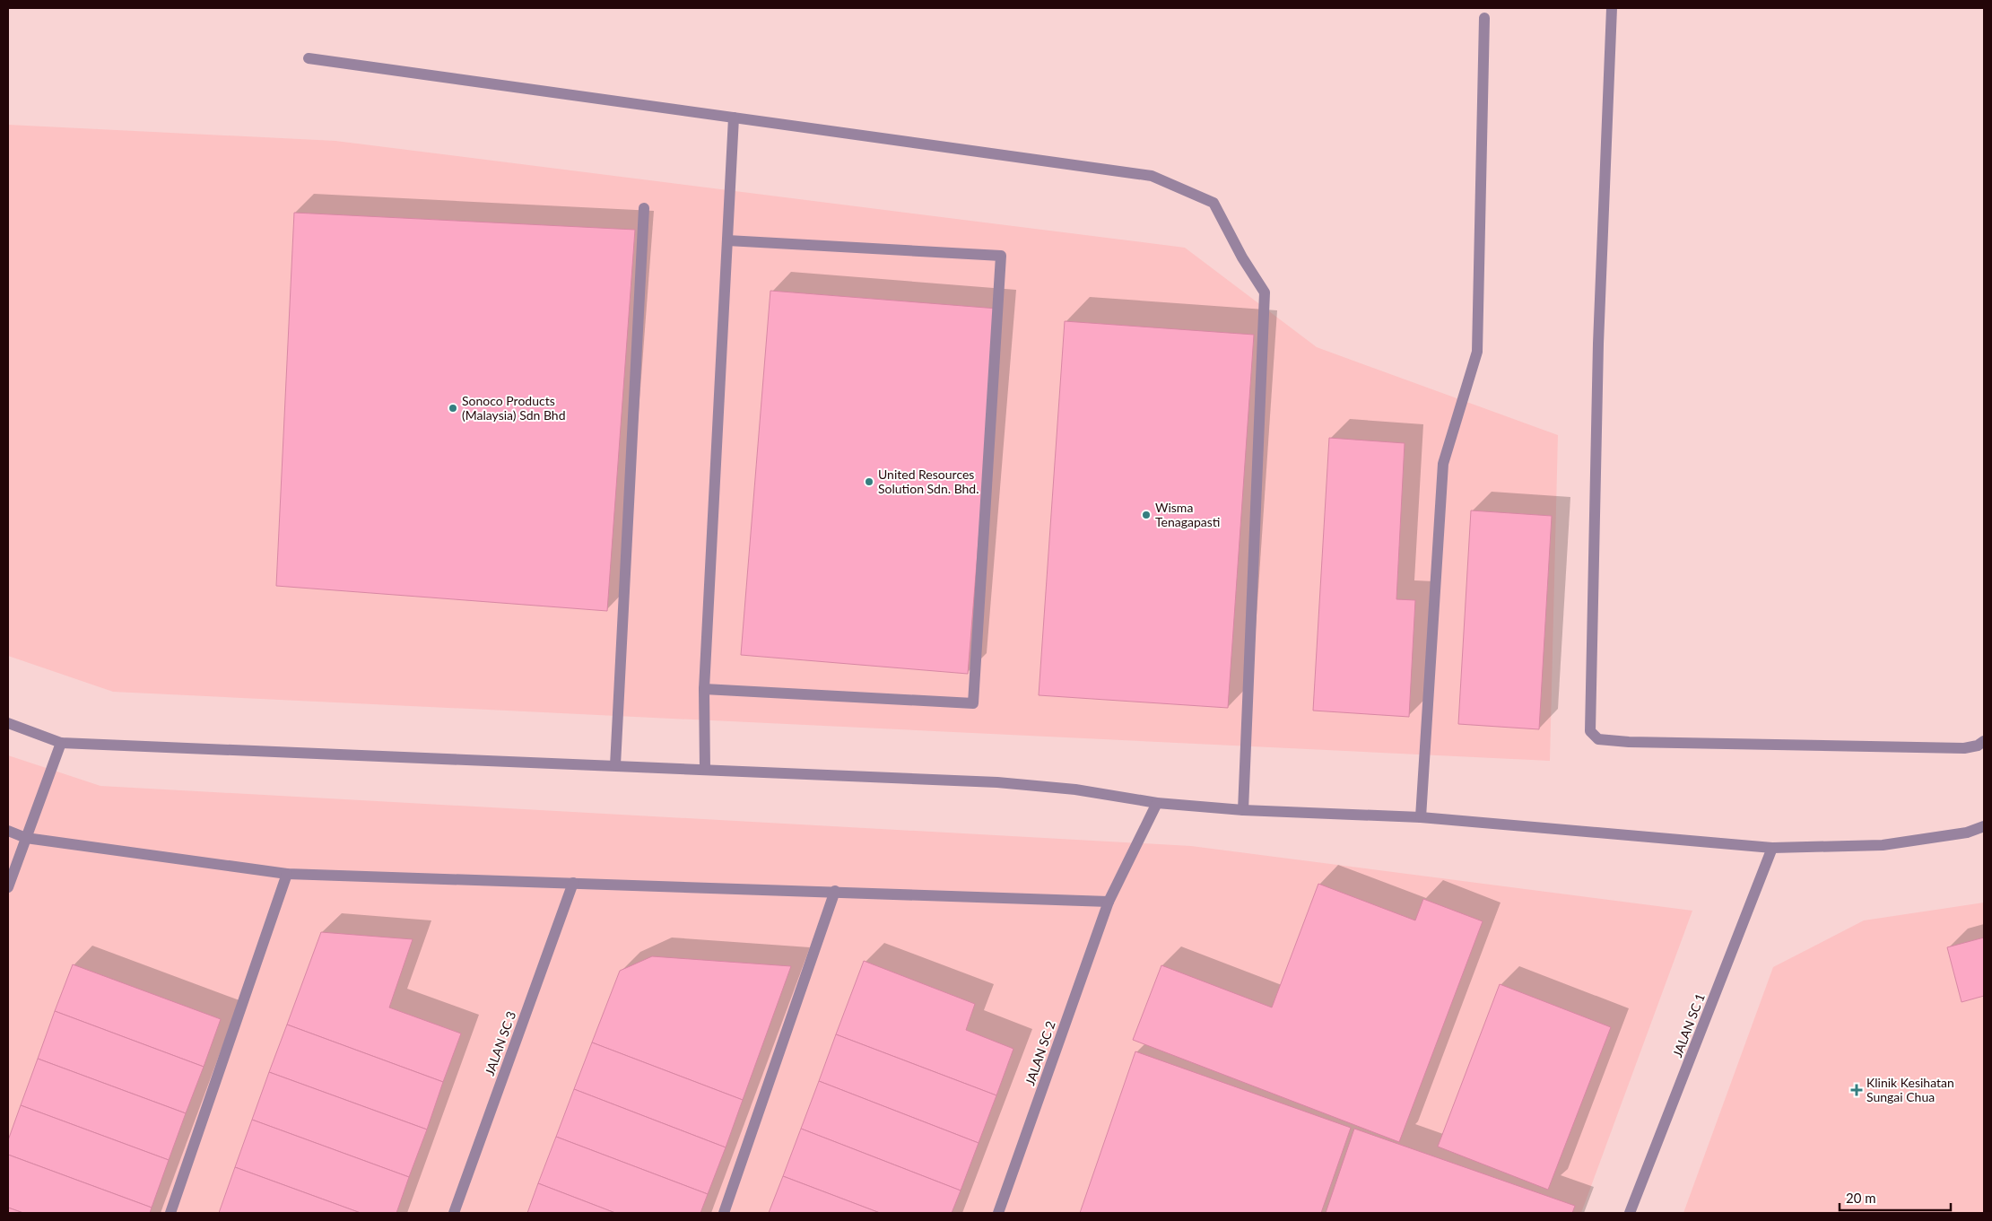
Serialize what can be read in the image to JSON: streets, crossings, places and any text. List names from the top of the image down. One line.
{"streets":{"street":["JALAN SC 1","JALAN SC 3","JALAN SC 2"]},"places":{"other":["Sonoco Products (Malaysia) Sdn Bhd","United Resources Solution Sdn. Bhd.","Wisma Tenagapasti"],"health":["Klinik Kesihatan Sungai Chua"]},"scale_bar":"20 m"}
